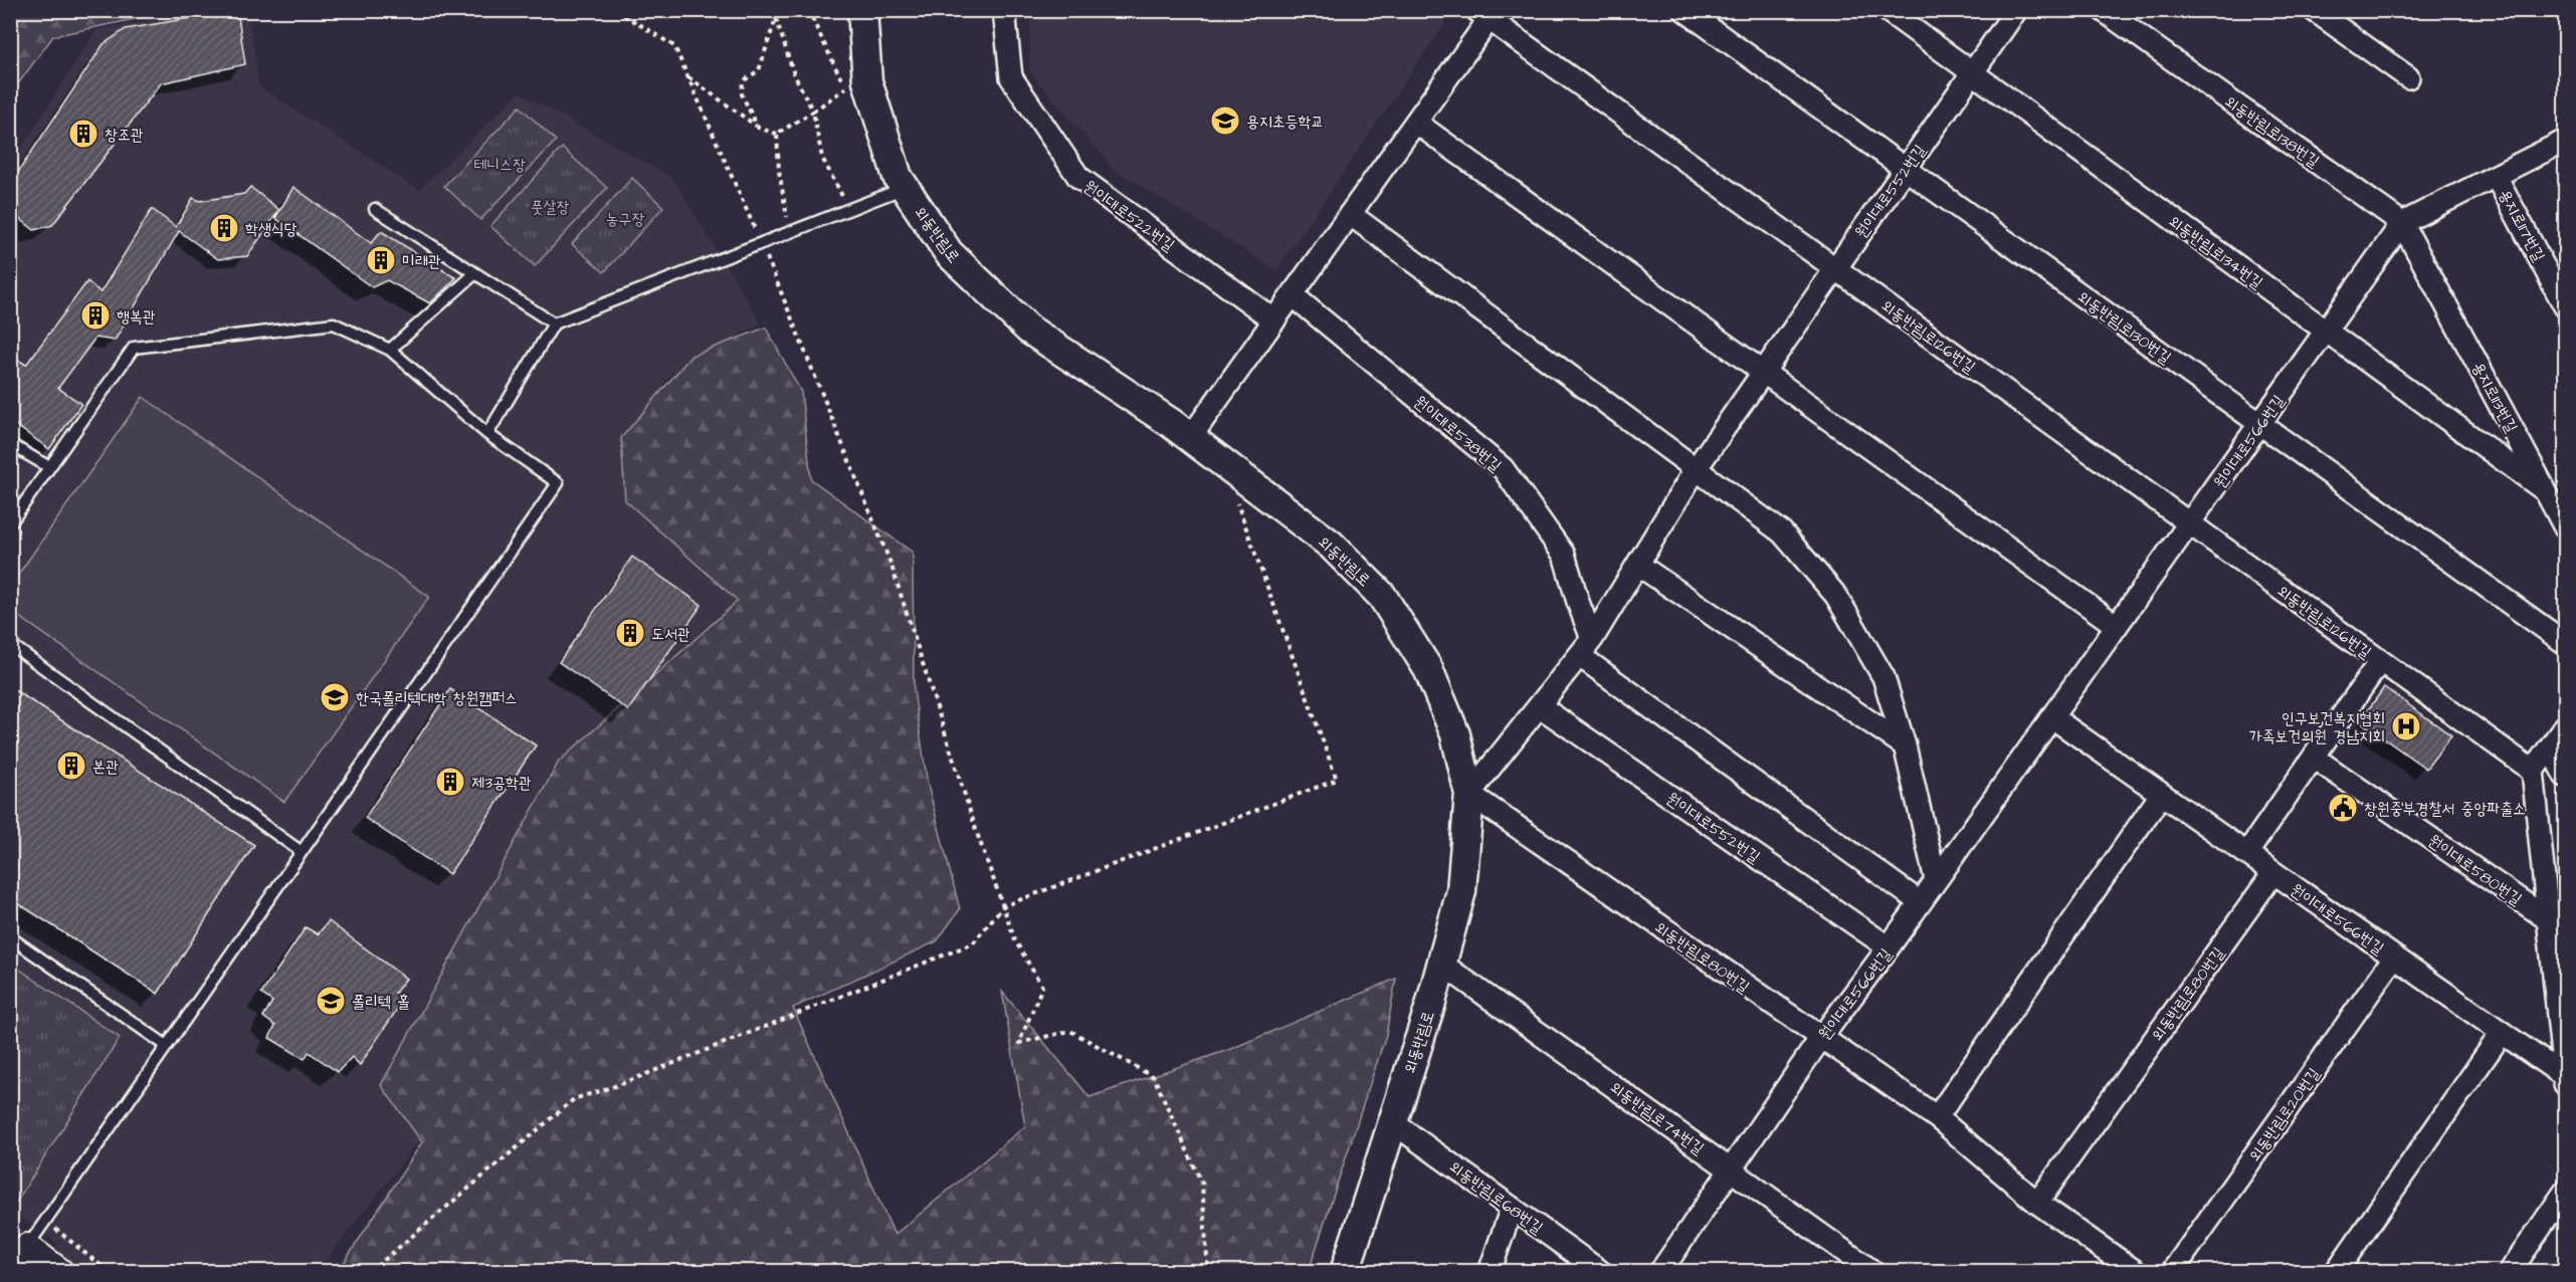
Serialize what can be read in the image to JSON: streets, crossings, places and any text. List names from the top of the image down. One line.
{"streets":{"main road":["외동반림로"],"street":["외동반림로138번길","원이대로552번길","원이대로522번길","용지로117번길","외동반림로134번길","외동반림로130번길","외동반림로126번길","용지로113번길","원이대로538번길","원이대로566번길","원이대로580번길","외동반림로80번길","외동반림로20번길","외동반림로74번길","외동반림로68번길"]},"crossings":[["외동반림로138번길","용지로113번길"],["외동반림로138번길","원이대로566번길"],["원이대로552번길","외동반림로"],["원이대로552번길","외동반림로134번길"],["원이대로552번길","외동반림로130번길"],["원이대로552번길","외동반림로126번길"],["원이대로552번길","원이대로538번길"],["원이대로552번길","원이대로566번길"],["원이대로552번길","외동반림로80번길"],["외동반림로","외동반림로80번길"],["외동반림로","외동반림로74번길"],["외동반림로","외동반림로68번길"],["외동반림로134번길","용지로113번길"],["외동반림로134번길","원이대로566번길"],["외동반림로130번길","원이대로566번길"],["외동반림로126번길","원이대로566번길"],["외동반림로126번길","원이대로580번길"],["원이대로566번길","원이대로580번길"],["원이대로566번길","외동반림로80번길"],["원이대로566번길","외동반림로20번길"],["원이대로566번길","외동반림로74번길"]],"parks":["테니스장","풋살장","농구장"],"places":{"school or university":["용지초등학교","한국폴리텍대학 창원캠퍼스","폴리텍 홀"],"building":["창조관","학생식당","미래관","행복관","도서관","본관","제3공학관"],"hospital":["인구보건복지협회 가족보건의원 경남지회"],"public building":["창원중부경찰서 중앙파출소"]}}
